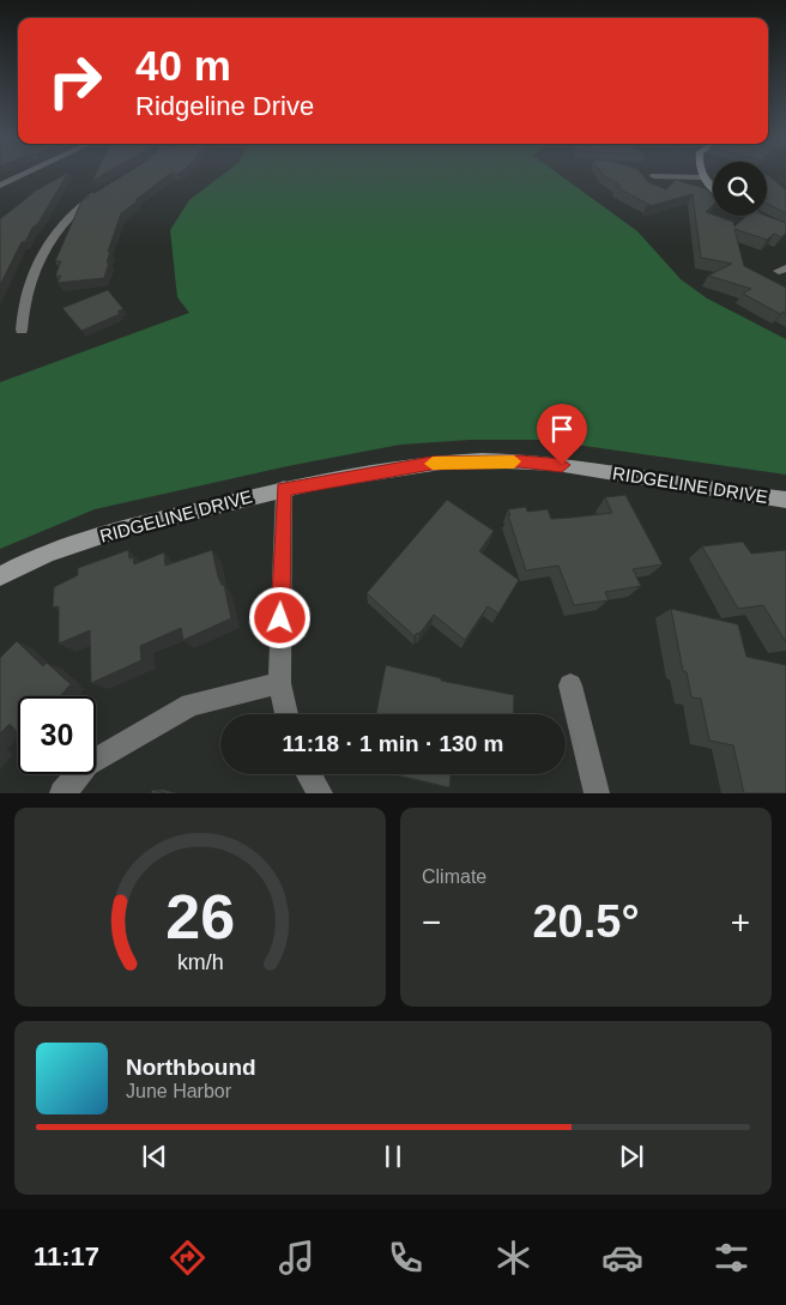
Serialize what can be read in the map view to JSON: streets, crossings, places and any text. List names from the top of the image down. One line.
{"streets":{"street":["RIDGELINE DRIVE"]},"page":{"turn":["40 m","Ridgeline Drive"],"limit":"30","trip":"11:18 · 1 min · 130 m","tile":"Climate","heat":["−","20.5°","+"],"song":["Northbound","June Harbor"],"tabs":"11:17","gauge":["26","km/h"]}}
